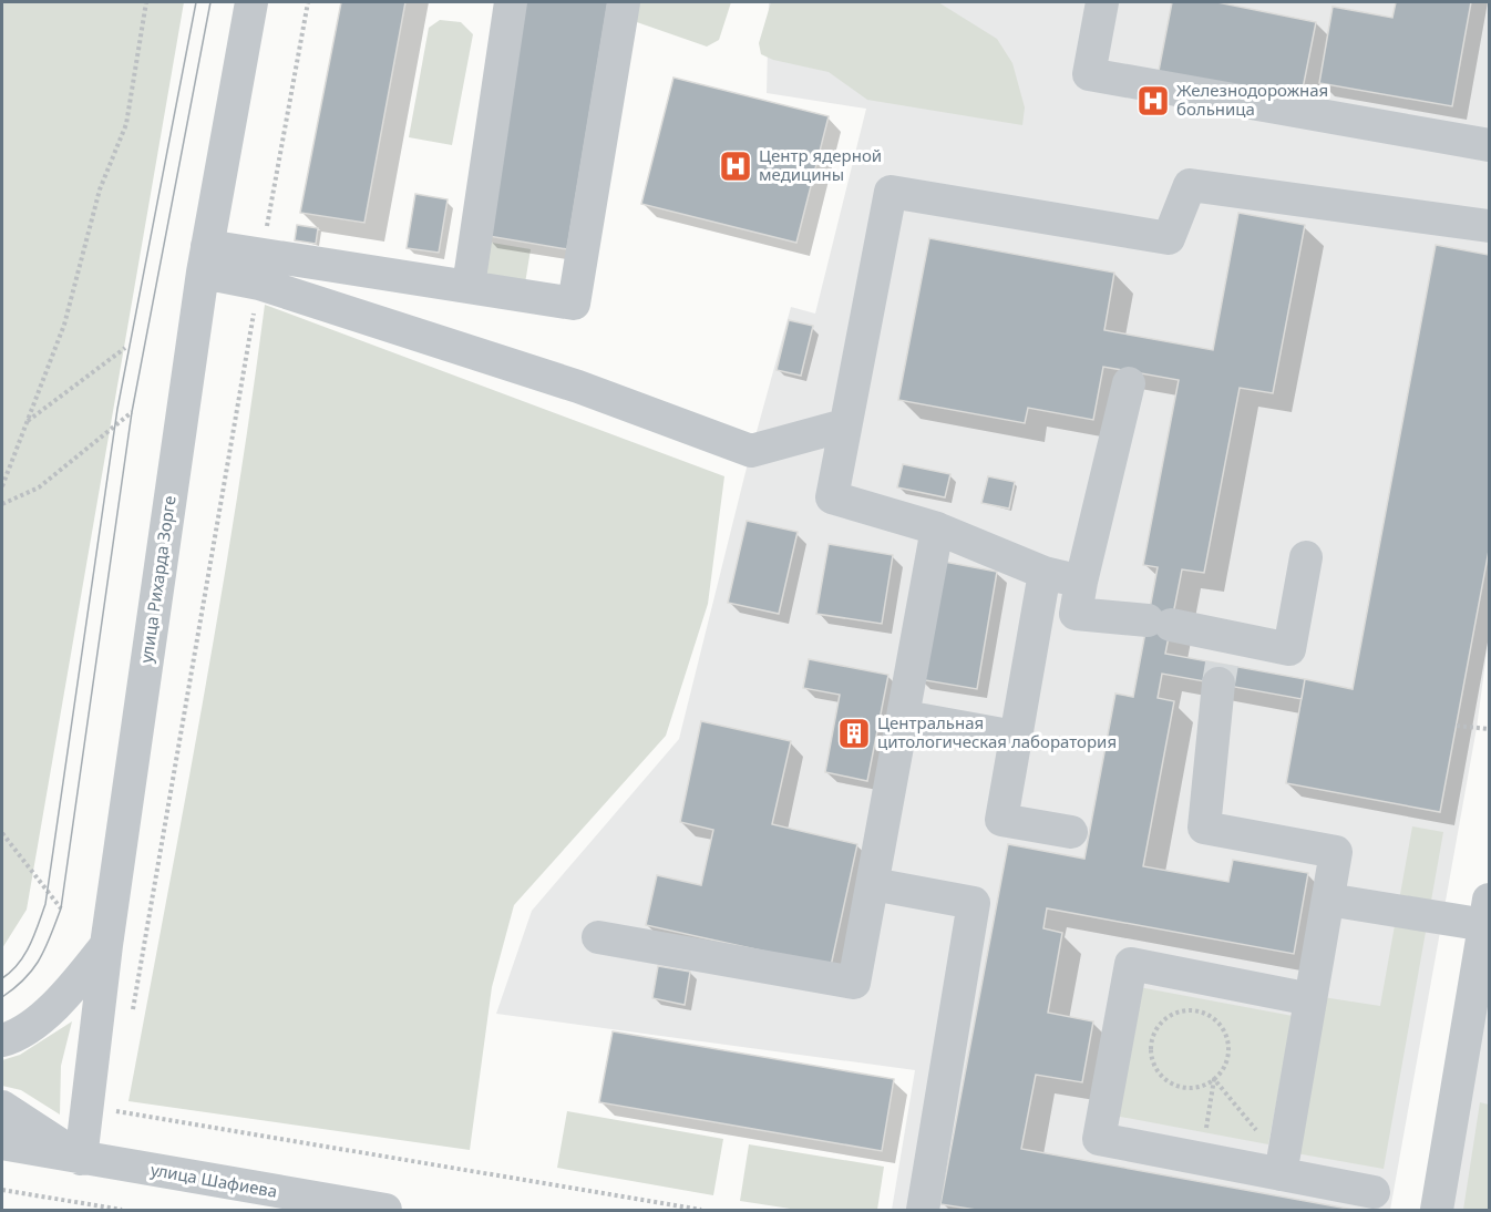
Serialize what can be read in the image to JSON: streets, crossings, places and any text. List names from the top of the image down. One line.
{"streets":{"street":["улица Рихарда Зорге","улица Шафиева"]},"crossings":[["улица Рихарда Зорге","улица Шафиева"]],"places":{"hospital":["Железнодорожная больница","Центр ядерной медицины"],"building":["Центральная цитологическая лаборатория"]}}
